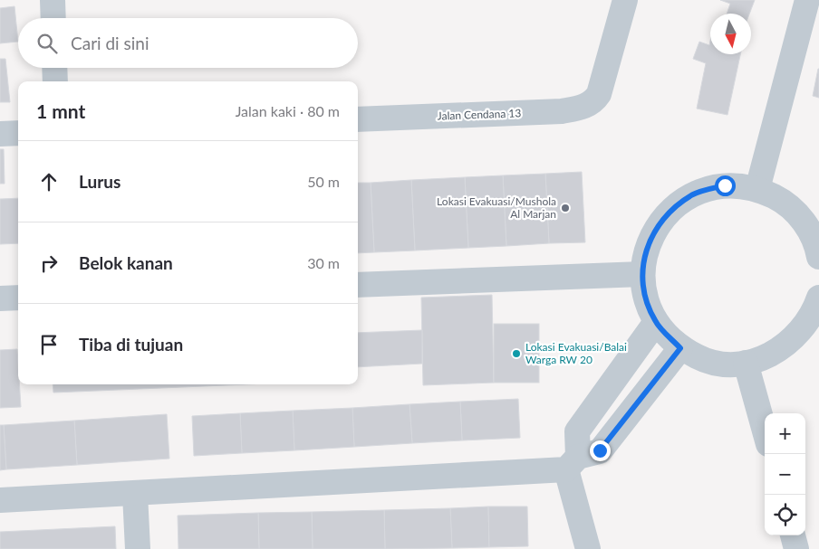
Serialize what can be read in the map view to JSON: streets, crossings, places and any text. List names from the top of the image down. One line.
{"streets":{"street":["Jalan Cendana 13"]},"places":["Lokasi Evakuasi/Mushola Al Marjan","Lokasi Evakuasi/Balai Warga RW 20"],"north":"bottom","page":{"search":"Cari di sini","heading":["1 mnt","Jalan kaki · 80 m"],"list":[["Lurus","50 m"],["Belok kanan","30 m"],"Tiba di tujuan"],"map_buttons":["+","−"]}}
